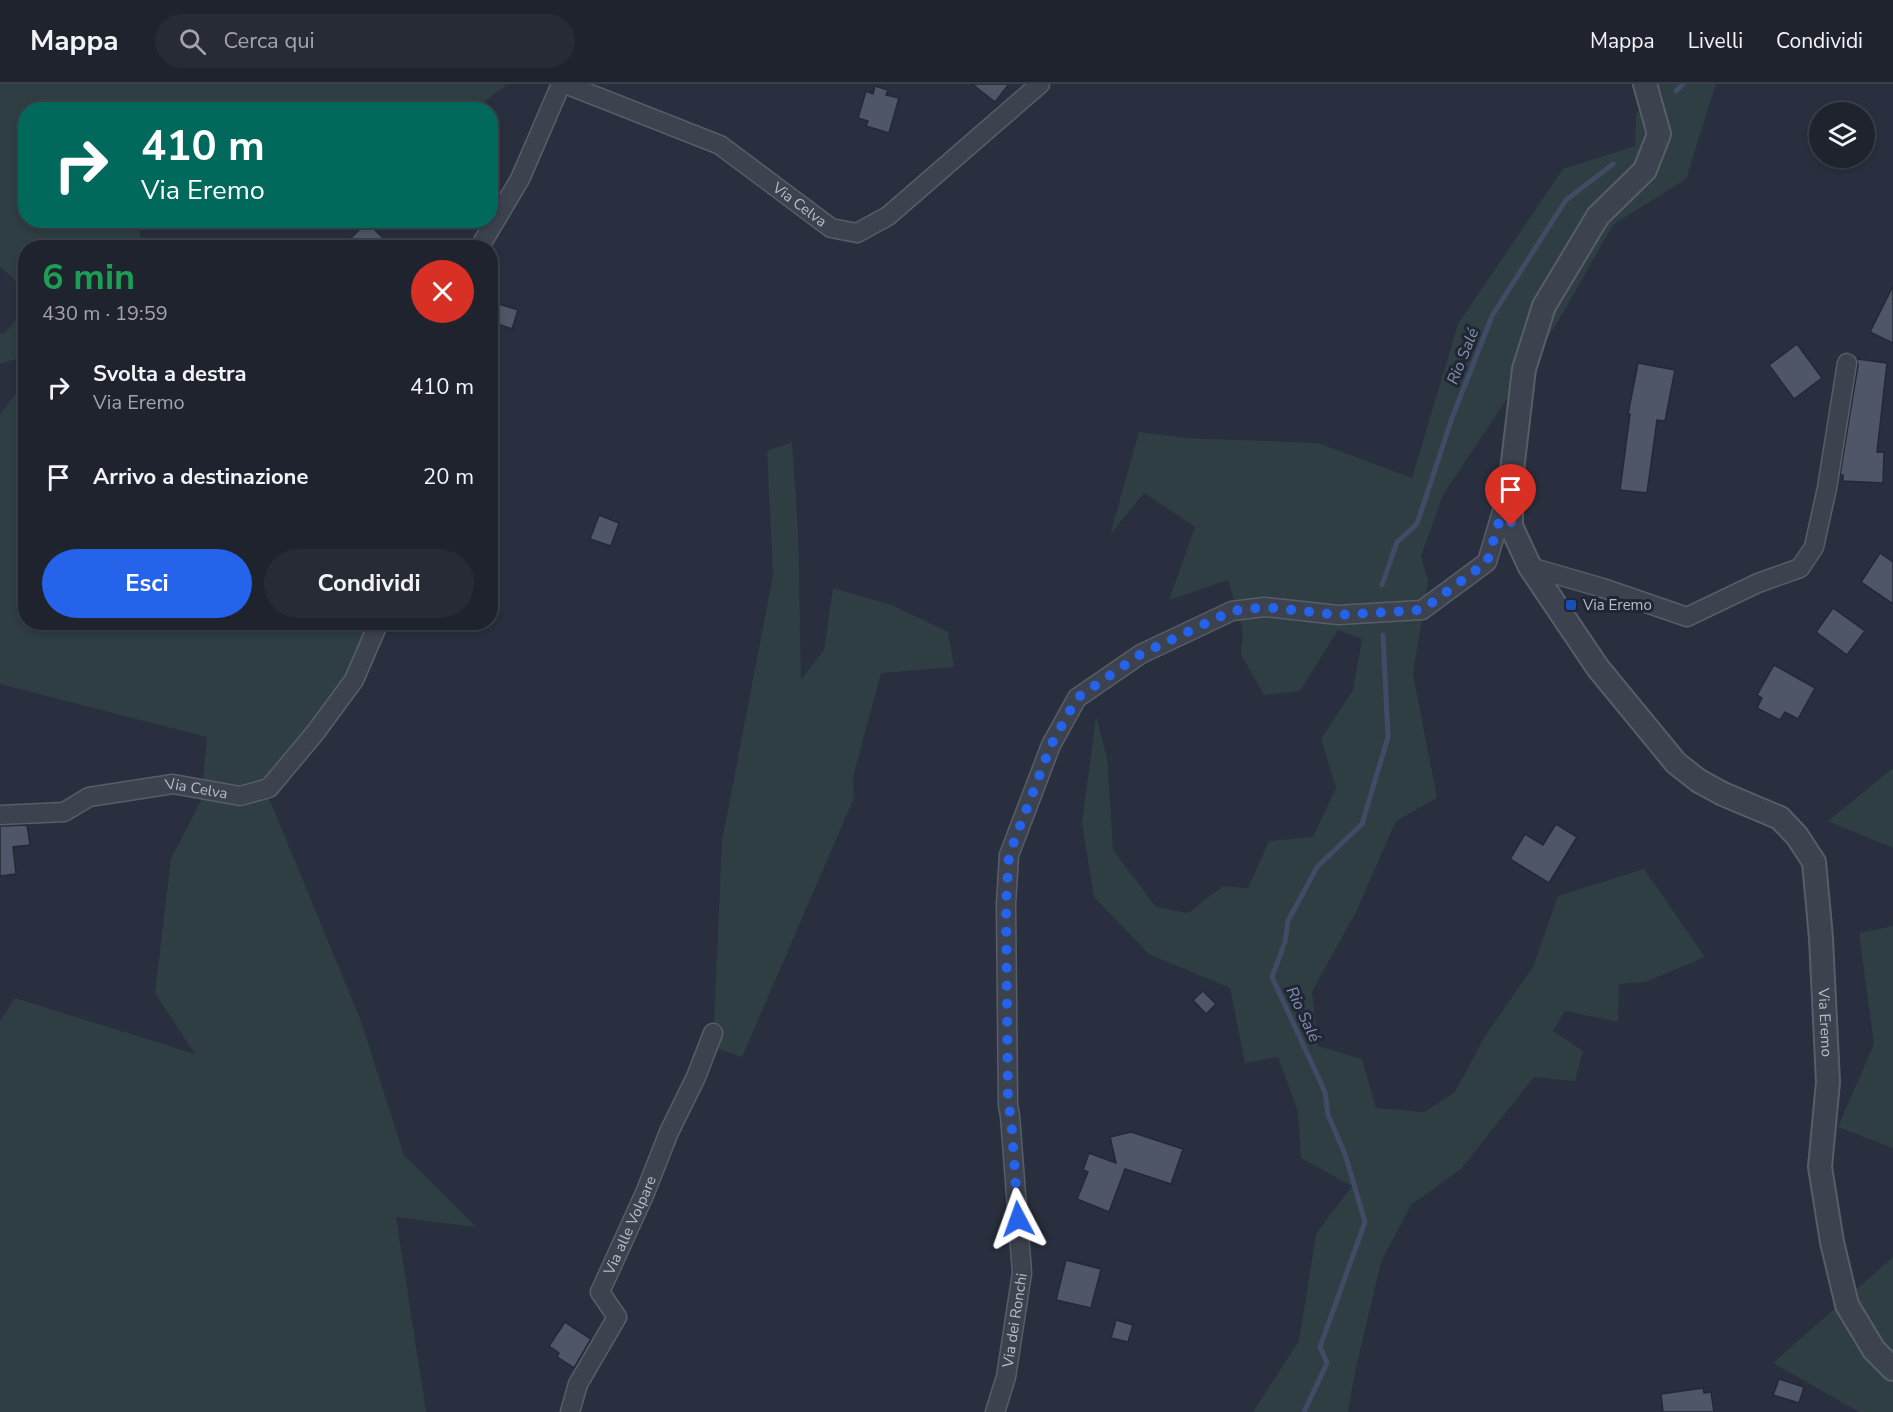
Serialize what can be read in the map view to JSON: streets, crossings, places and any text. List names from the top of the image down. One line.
{"streets":{"street":["Via Celva","Via Eremo","Via alle Volpare","Via dei Ronchi"]},"crossings":[["Via Eremo","Via dei Ronchi"]],"water":["Rio Salé"],"places":{"transit":["Via Eremo"]},"page":{"header":"Mappa","search":"Cerca qui","nav":["Mappa","Livelli","Condividi"],"turn":["410 m","Via Eremo"],"heading":["6 min","430 m · 19:59"],"list":[{"name":"Svolta a destra","note":"Via Eremo","value":"410 m"},{"name":"Arrivo a destinazione","value":"20 m"}],"buttons":["Esci","Condividi"]}}
